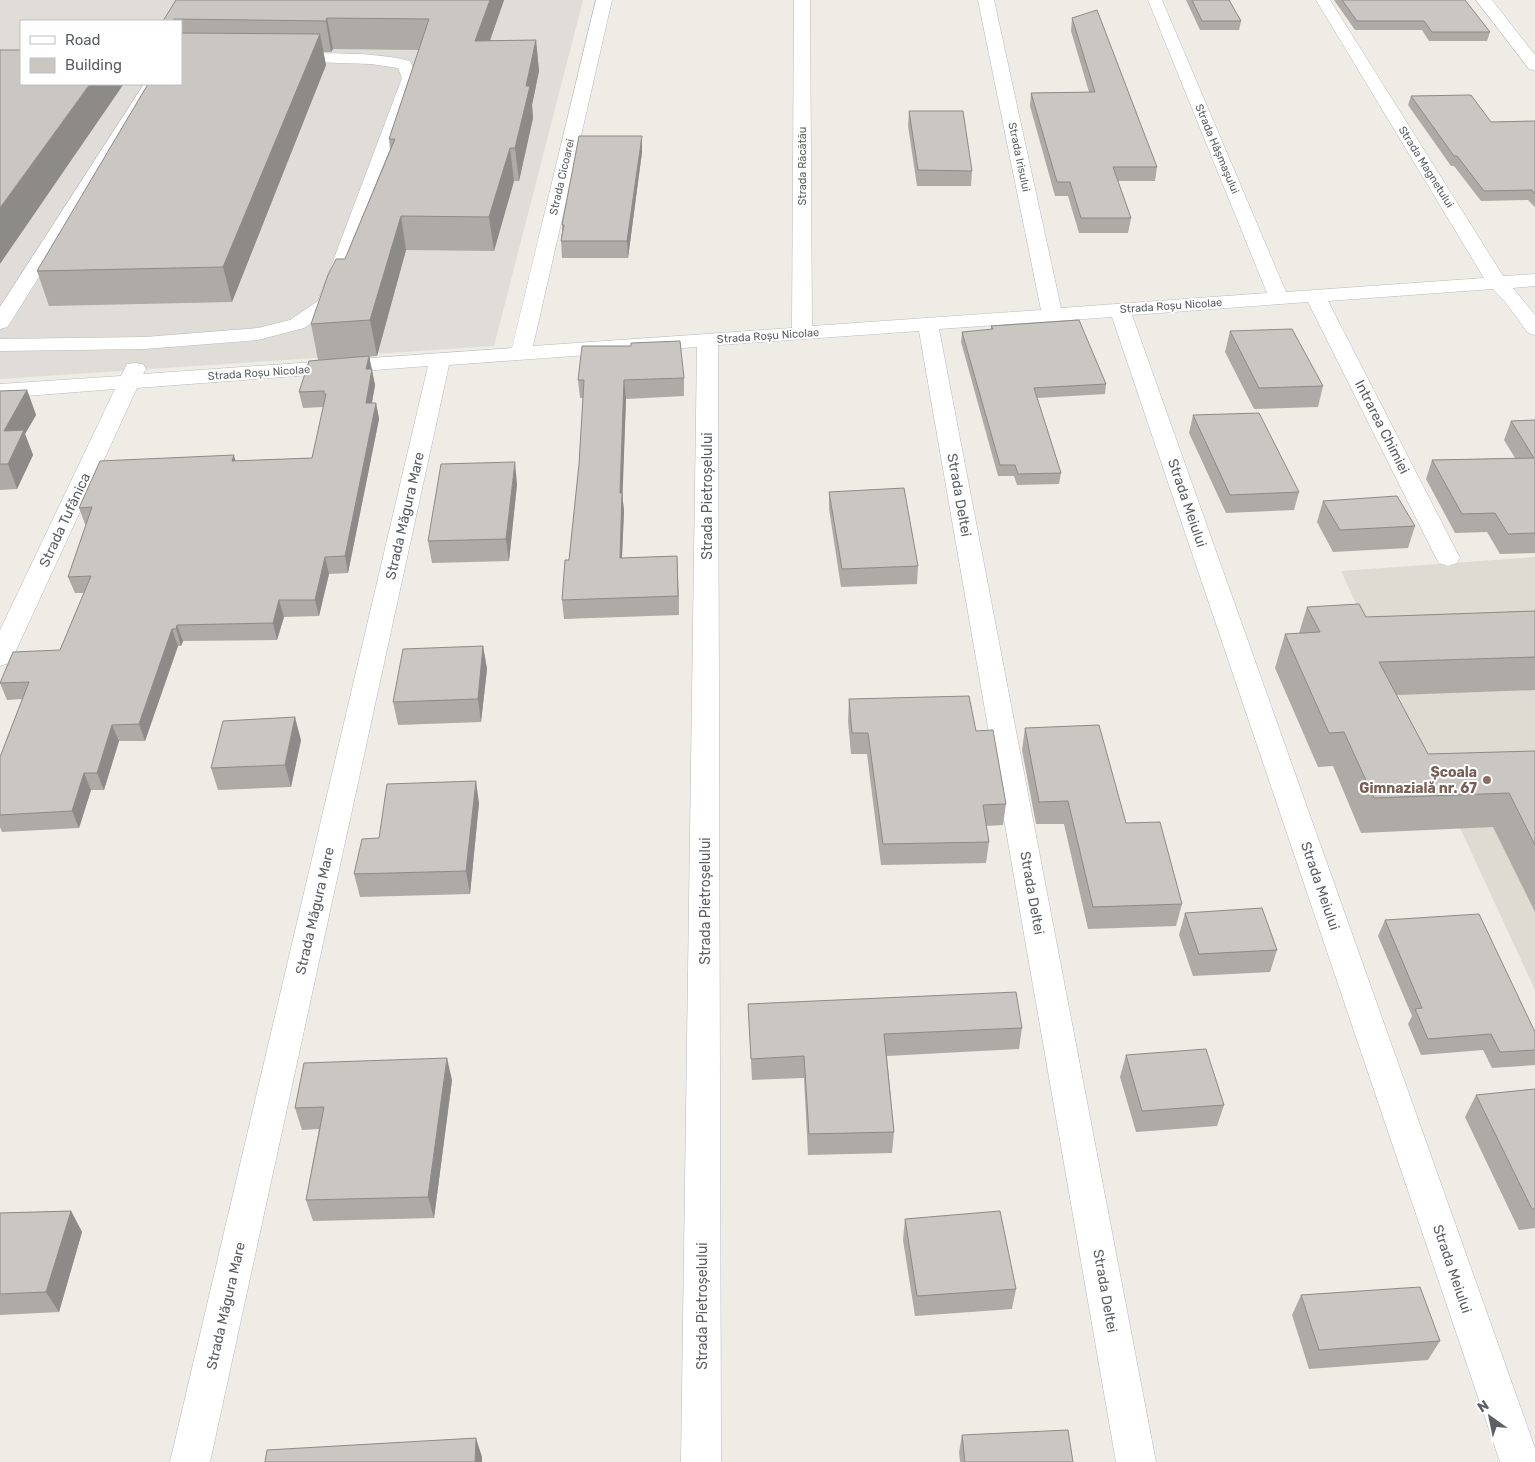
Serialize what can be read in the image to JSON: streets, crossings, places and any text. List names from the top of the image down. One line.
{"streets":{"street":["Strada Hășmașului","Strada Irisului","Strada Răcătău","Strada Magnetului","Strada Cicoarei","Strada Roșu Nicolae","Intrarea Chimiei","Strada Deltei","Strada Pietroșelului","Strada Meiului","Strada Măgura Mare","Strada Tufănica"]},"crossings":[["Strada Hășmașului","Strada Roșu Nicolae"],["Strada Irisului","Strada Roșu Nicolae"],["Strada Răcătău","Strada Roșu Nicolae"],["Strada Magnetului","Strada Roșu Nicolae"],["Strada Cicoarei","Strada Roșu Nicolae"],["Strada Roșu Nicolae","Intrarea Chimiei"],["Strada Roșu Nicolae","Strada Deltei"],["Strada Roșu Nicolae","Strada Pietroșelului"],["Strada Roșu Nicolae","Strada Meiului"],["Strada Roșu Nicolae","Strada Măgura Mare"],["Strada Roșu Nicolae","Strada Tufănica"]],"places":["Școala Gimnazială nr. 67"],"legend":["Road","Building"],"north":"top left"}
